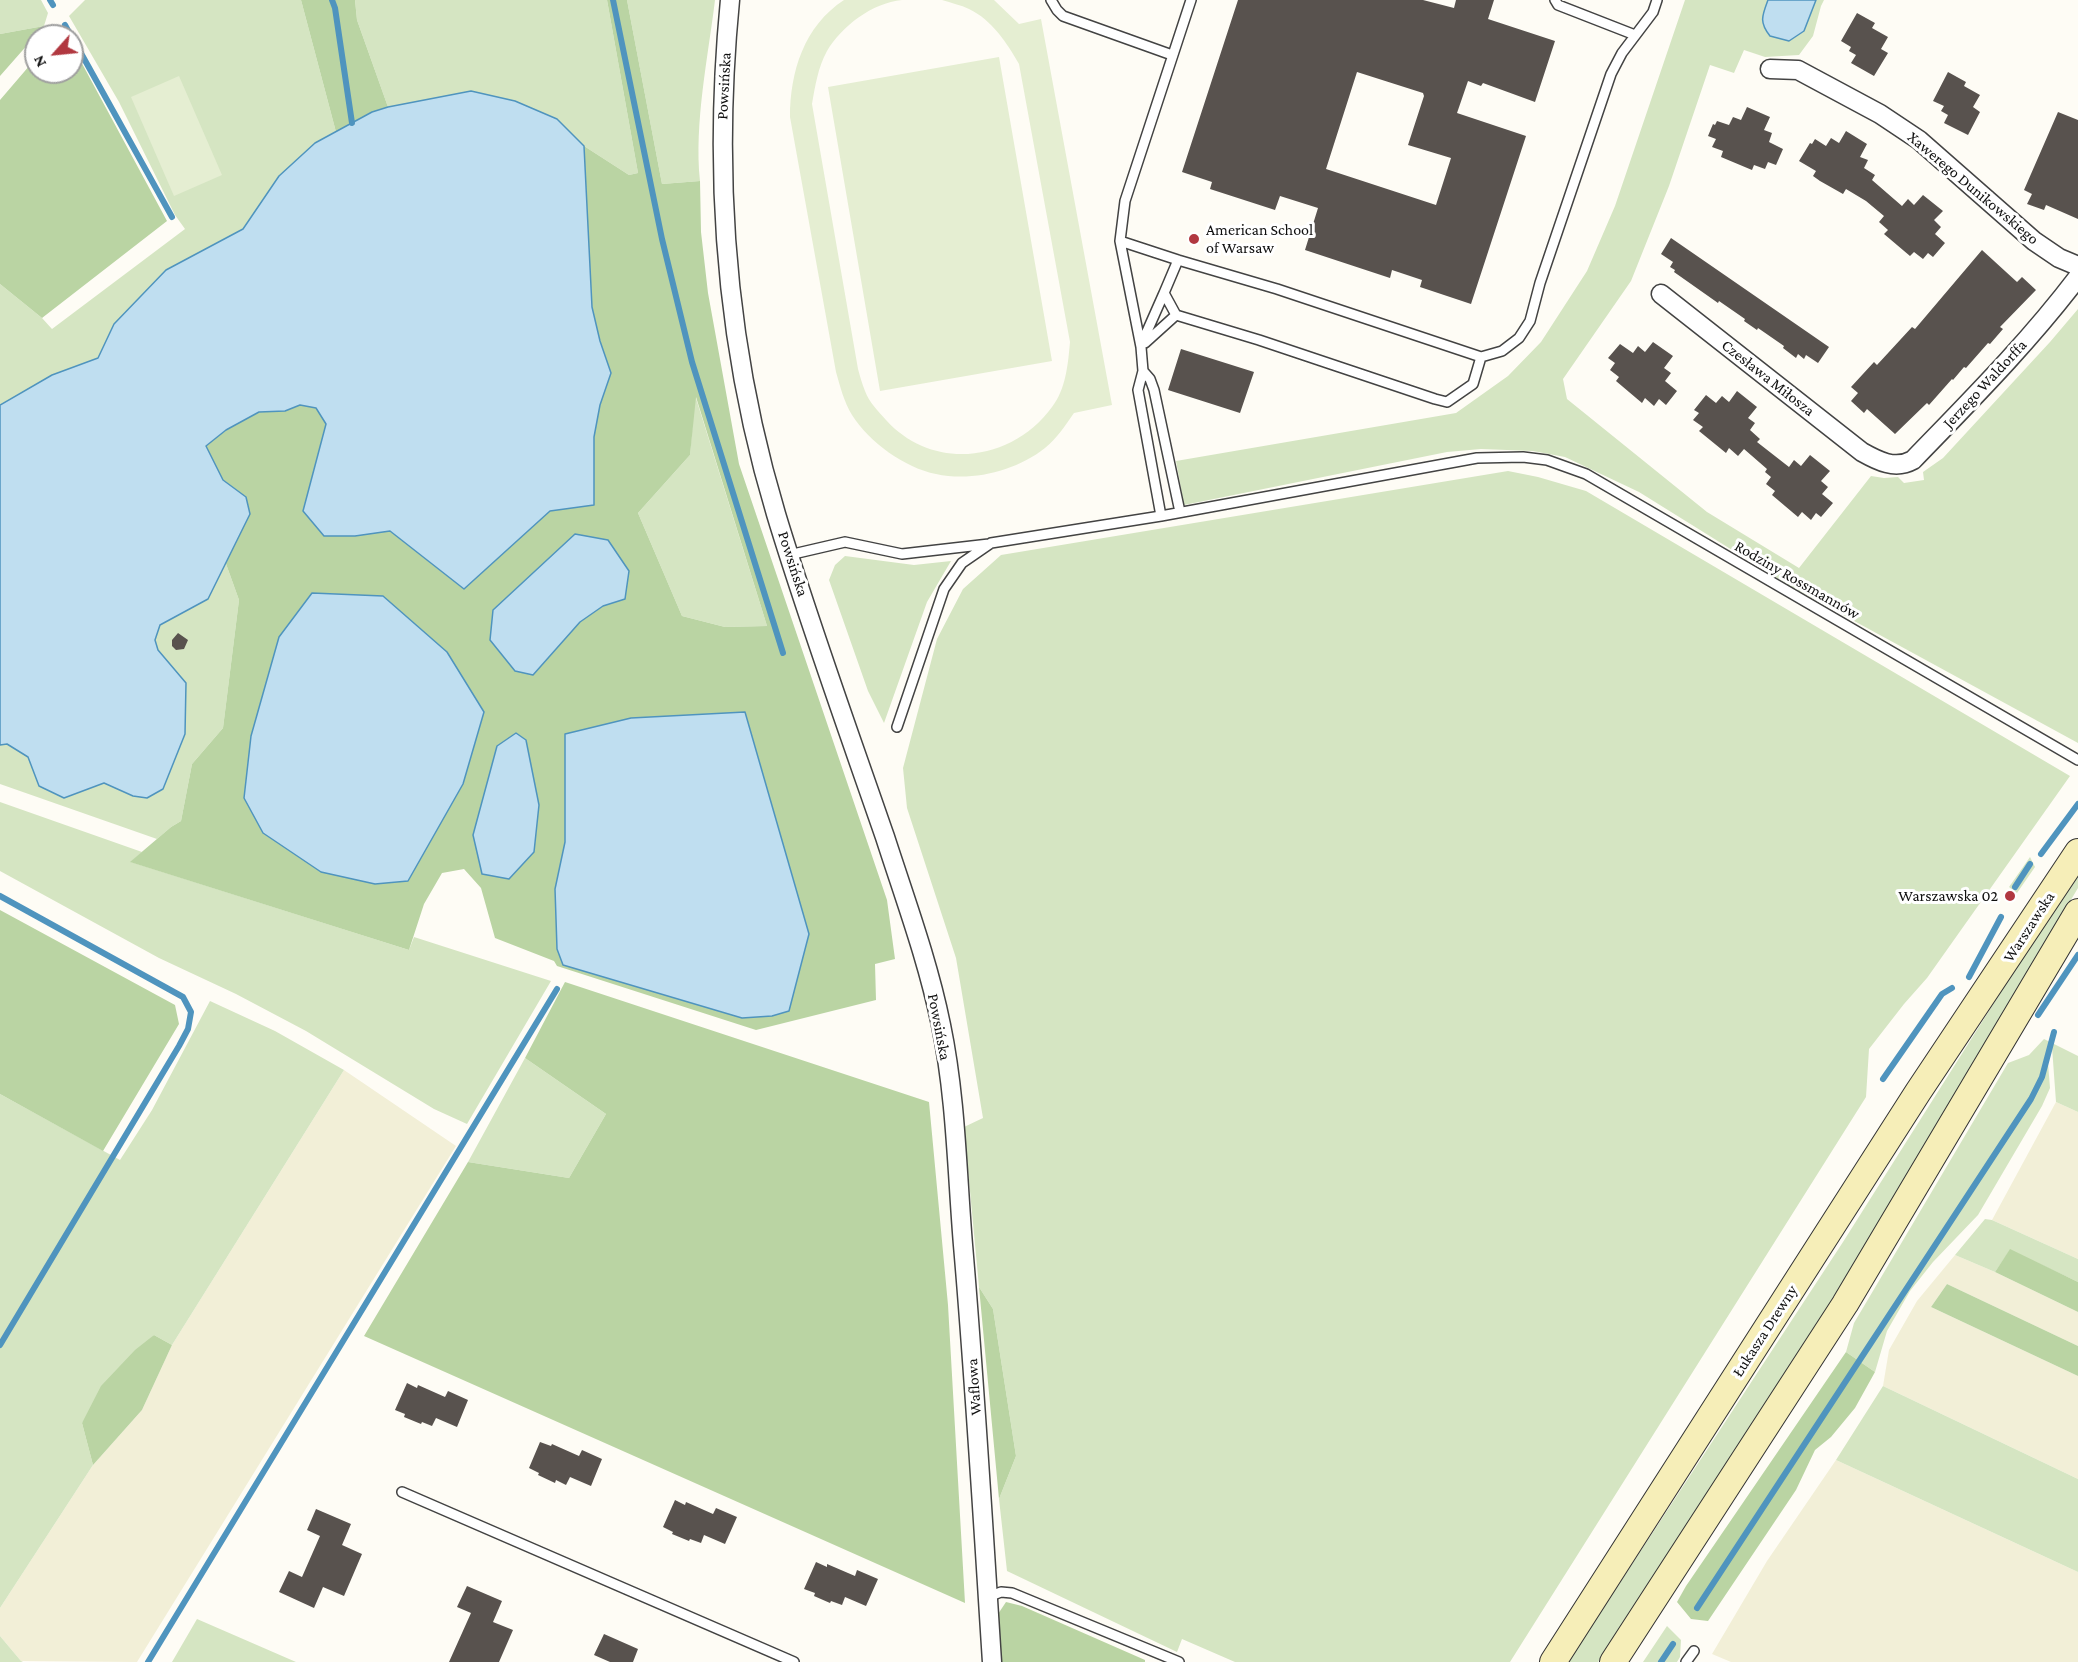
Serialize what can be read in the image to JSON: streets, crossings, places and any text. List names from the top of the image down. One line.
{"streets":{"main road":["Warszawska","Łukasza Drewny"],"street":["Powsińska","Xawerego Dunikowskiego","Czesława Miłosza","Jerzego Waldorffa","Waflowa"],"lane":["Rodziny Rossmannów"]},"crossings":[["Powsińska","Rodziny Rossmannów"],["Powsińska","Waflowa"],["Czesława Miłosza","Jerzego Waldorffa"],["Warszawska","Łukasza Drewny"]],"places":["American School of Warsaw","Warszawska 02"],"north":"bottom left"}
